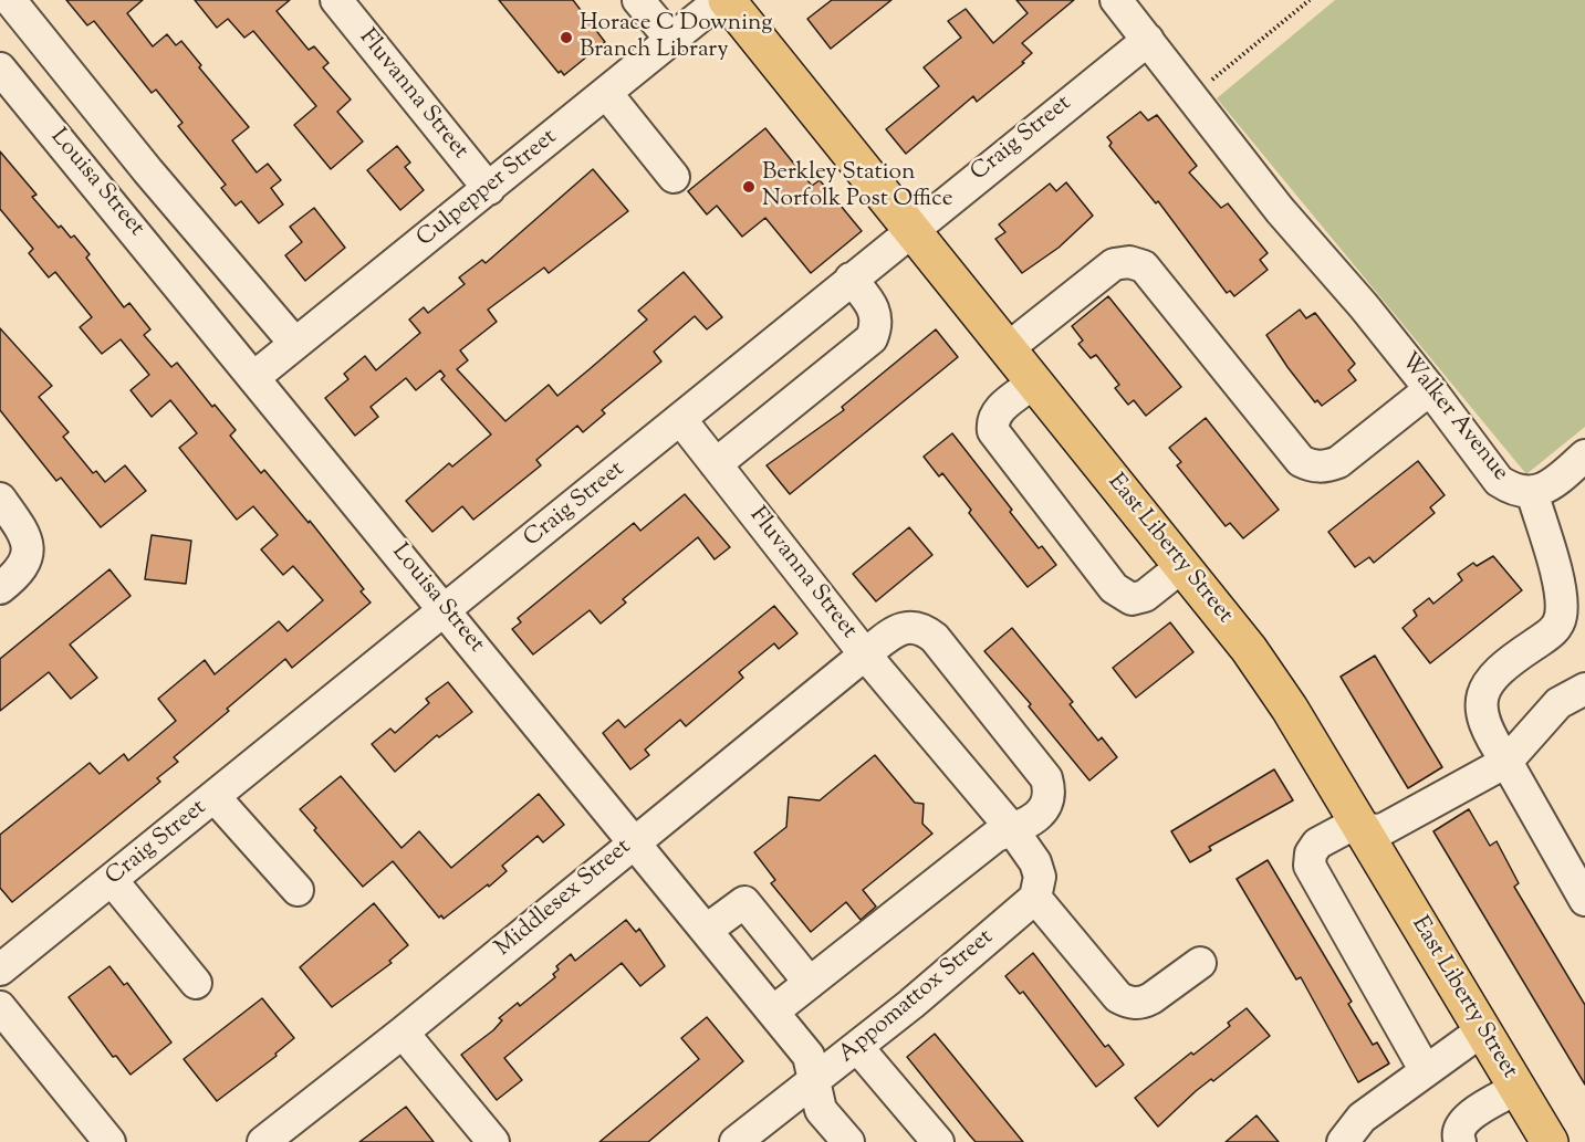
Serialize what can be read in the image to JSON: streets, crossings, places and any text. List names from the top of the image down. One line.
{"streets":{"main road":["East Liberty Street"],"street":["Fluvanna Street","Craig Street","Louisa Street","Culpepper Street","Walker Avenue","Middlesex Street","Appomattox Street"]},"crossings":[["Fluvanna Street","Craig Street"],["Fluvanna Street","Louisa Street"],["Fluvanna Street","Culpepper Street"],["Fluvanna Street","Middlesex Street"],["Craig Street","Louisa Street"],["Craig Street","Walker Avenue"],["Craig Street","East Liberty Street"],["Louisa Street","Culpepper Street"],["Louisa Street","Middlesex Street"],["Louisa Street","Appomattox Street"]],"places":["Horace C Downing Branch Library","Berkley Station Norfolk Post Office"]}
